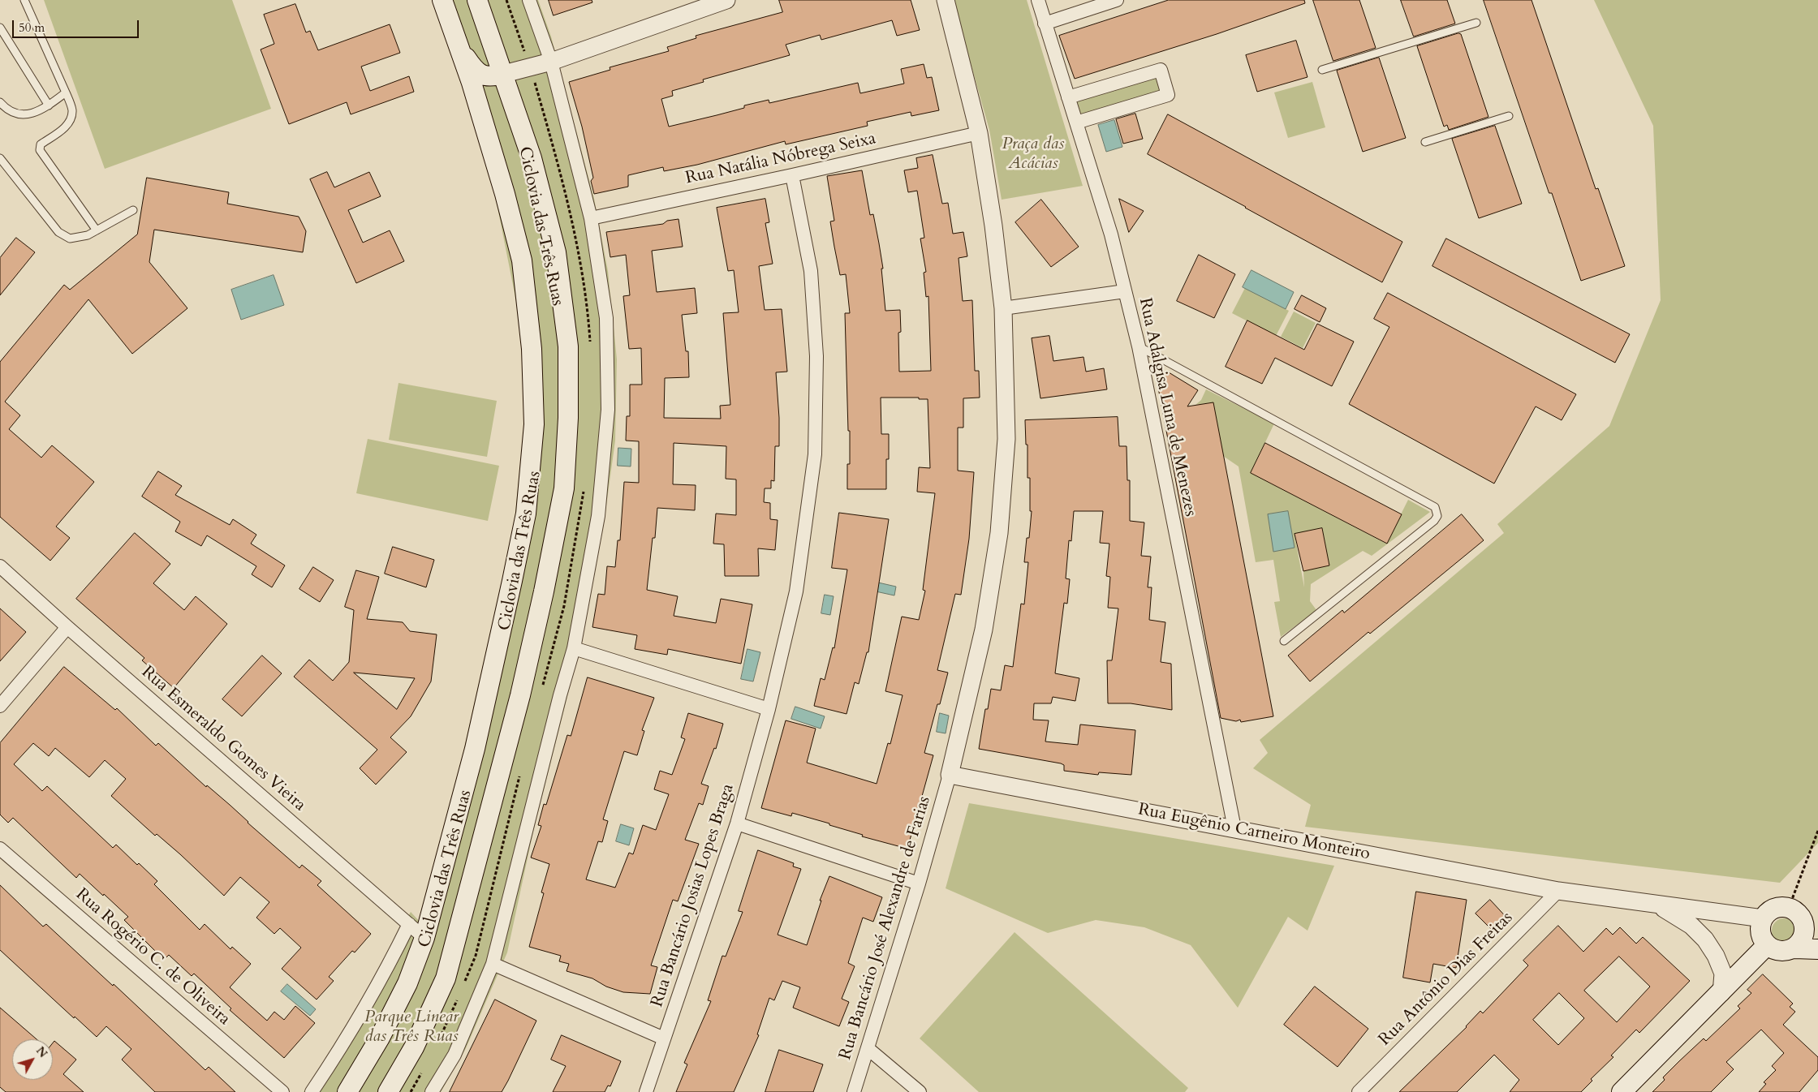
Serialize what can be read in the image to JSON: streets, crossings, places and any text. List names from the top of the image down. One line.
{"streets":{"street":["Rua Natália Nóbrega Seixa","Rua Adalgisa Luna de Menezes","Rua Esmeraldo Gomes Vieira","Rua Eugênio Carneiro Monteiro","Rua Bancário Josias Lopes Braga","Rua Bancário José Alexandre de Farias","Rua Rogério C. de Oliveira","Rua Antônio Dias Freitas"]},"crossings":[["Rua Natália Nóbrega Seixa","Rua Bancário Josias Lopes Braga"],["Rua Adalgisa Luna de Menezes","Rua Eugênio Carneiro Monteiro"],["Rua Eugênio Carneiro Monteiro","Rua Bancário José Alexandre de Farias"],["Rua Eugênio Carneiro Monteiro","Rua Antônio Dias Freitas"]],"parks":["Praça das Acácias","Parque Linear das Três Ruas"],"scale_bar":"50 m","north":"top right"}
